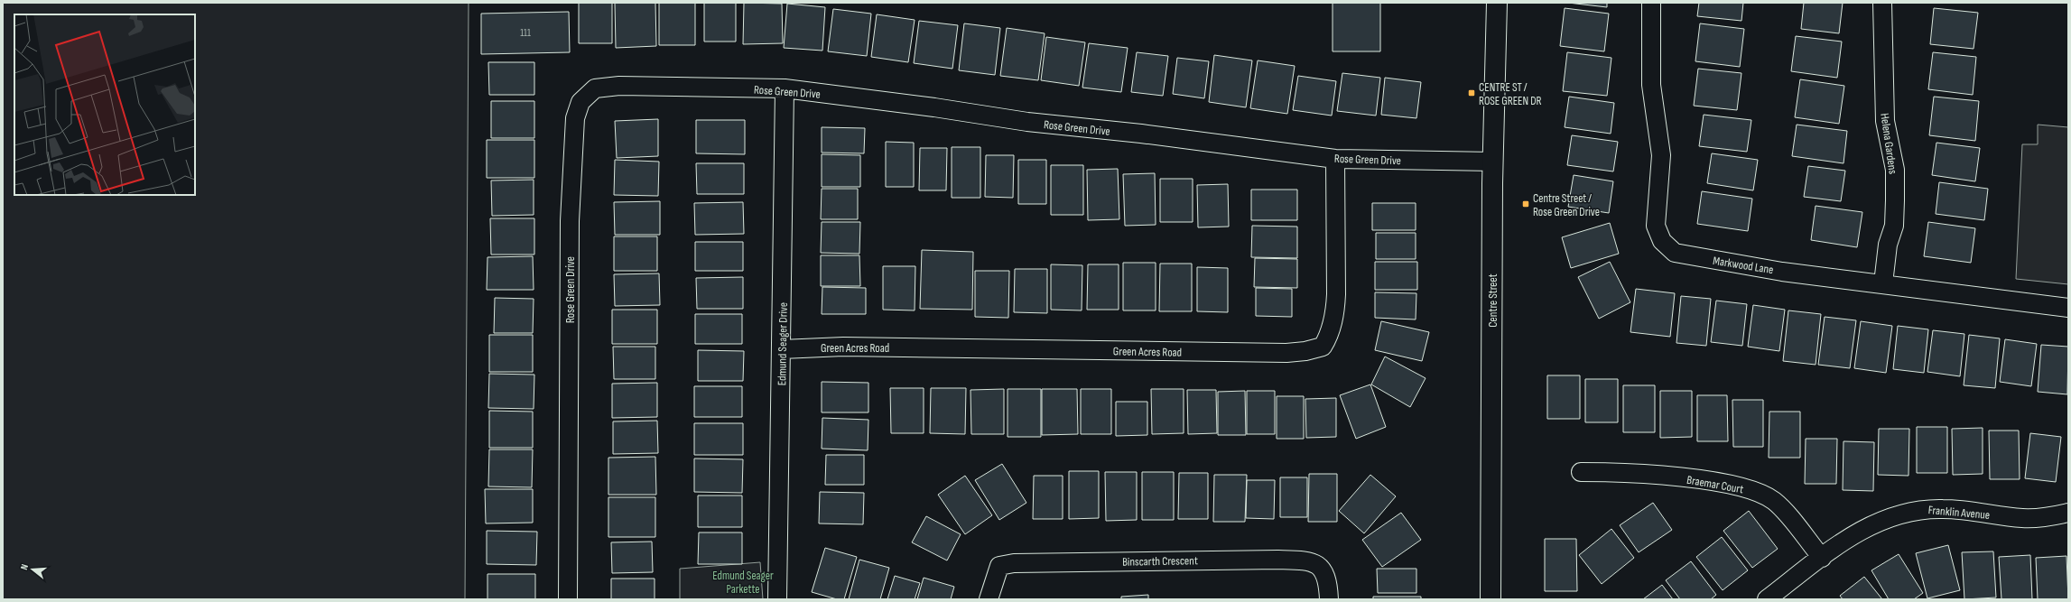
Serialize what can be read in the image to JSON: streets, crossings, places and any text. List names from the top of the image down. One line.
{"streets":{"main road":["Centre Street"],"street":["Rose Green Drive","Helena Gardens","Markwood Lane","Edmund Seager Drive","Green Acres Road","Braemar Court","Franklin Avenue","Binscarth Crescent"]},"crossings":[["Rose Green Drive","Centre Street"],["Rose Green Drive","Edmund Seager Drive"],["Rose Green Drive","Green Acres Road"],["Helena Gardens","Markwood Lane"],["Edmund Seager Drive","Green Acres Road"],["Braemar Court","Franklin Avenue"]],"parks":["Edmund Seager Parkette"],"places":{"transit":["CENTRE ST / ROSE GREEN DR","Centre Street / Rose Green Drive"]},"house_numbers":["111"],"north":"left"}
